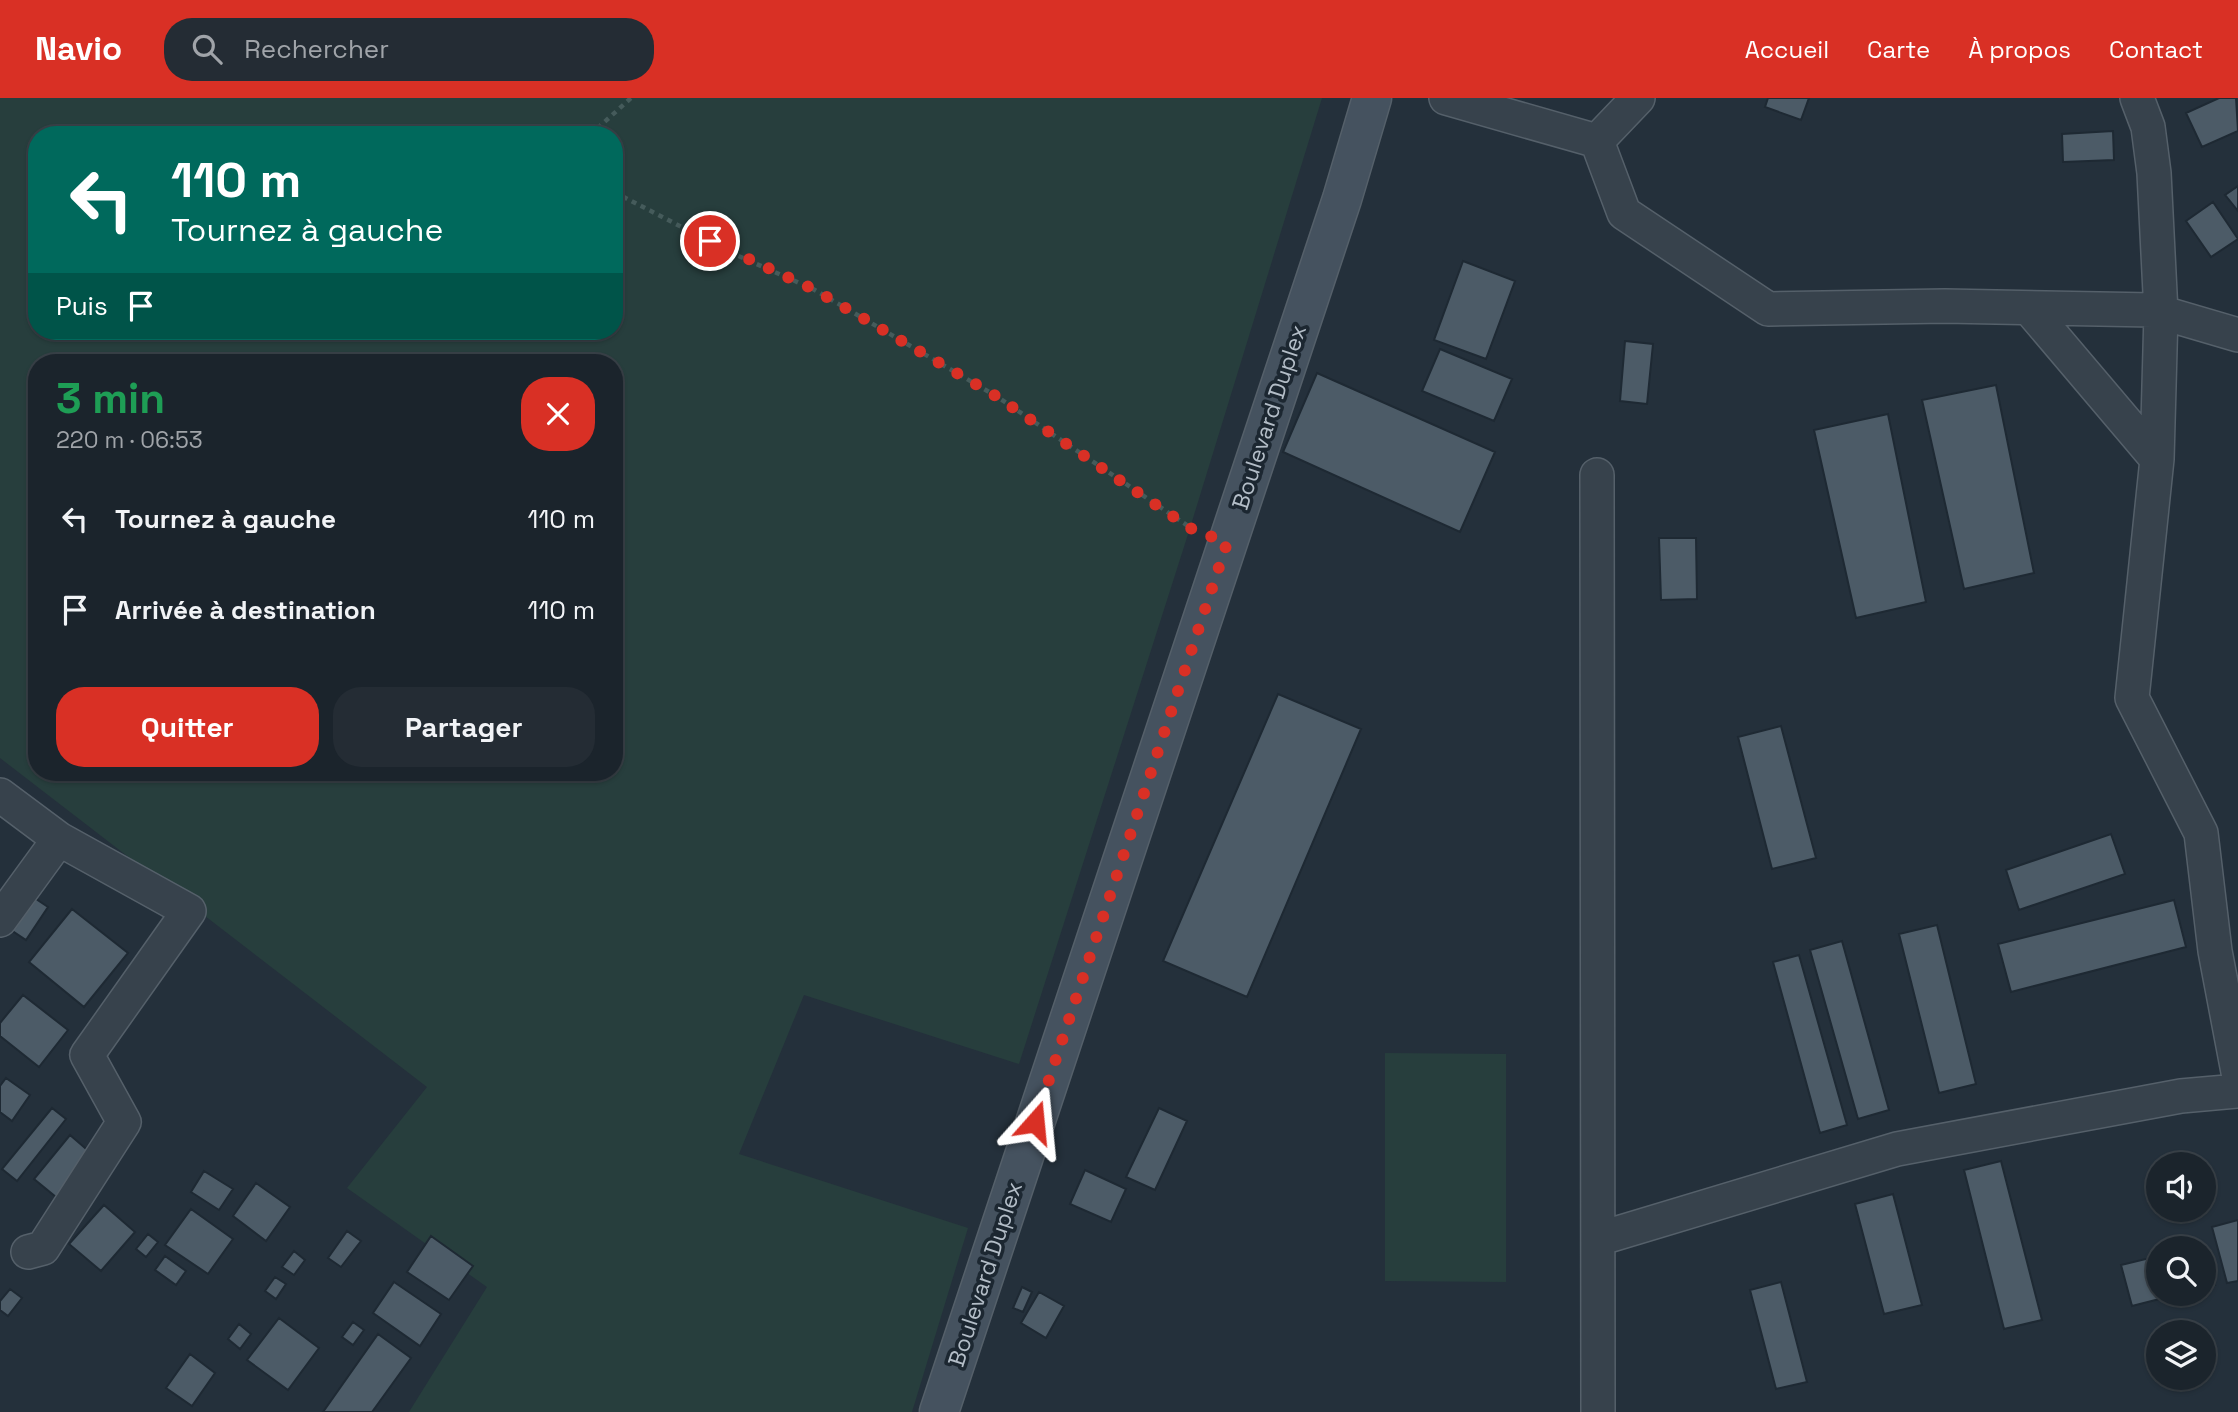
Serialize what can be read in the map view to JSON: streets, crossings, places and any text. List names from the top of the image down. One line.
{"streets":{"main road":["Boulevard Duplex"]},"page":{"header":"Navio","search":"Rechercher","nav":["Accueil","Carte","À propos","Contact"],"turn":["110 m","Tournez à gauche"],"then":"Puis","heading":["3 min","220 m · 06:53"],"list":[{"name":"Tournez à gauche","value":"110 m"},{"name":"Arrivée à destination","value":"110 m"}],"buttons":["Quitter","Partager"]}}
